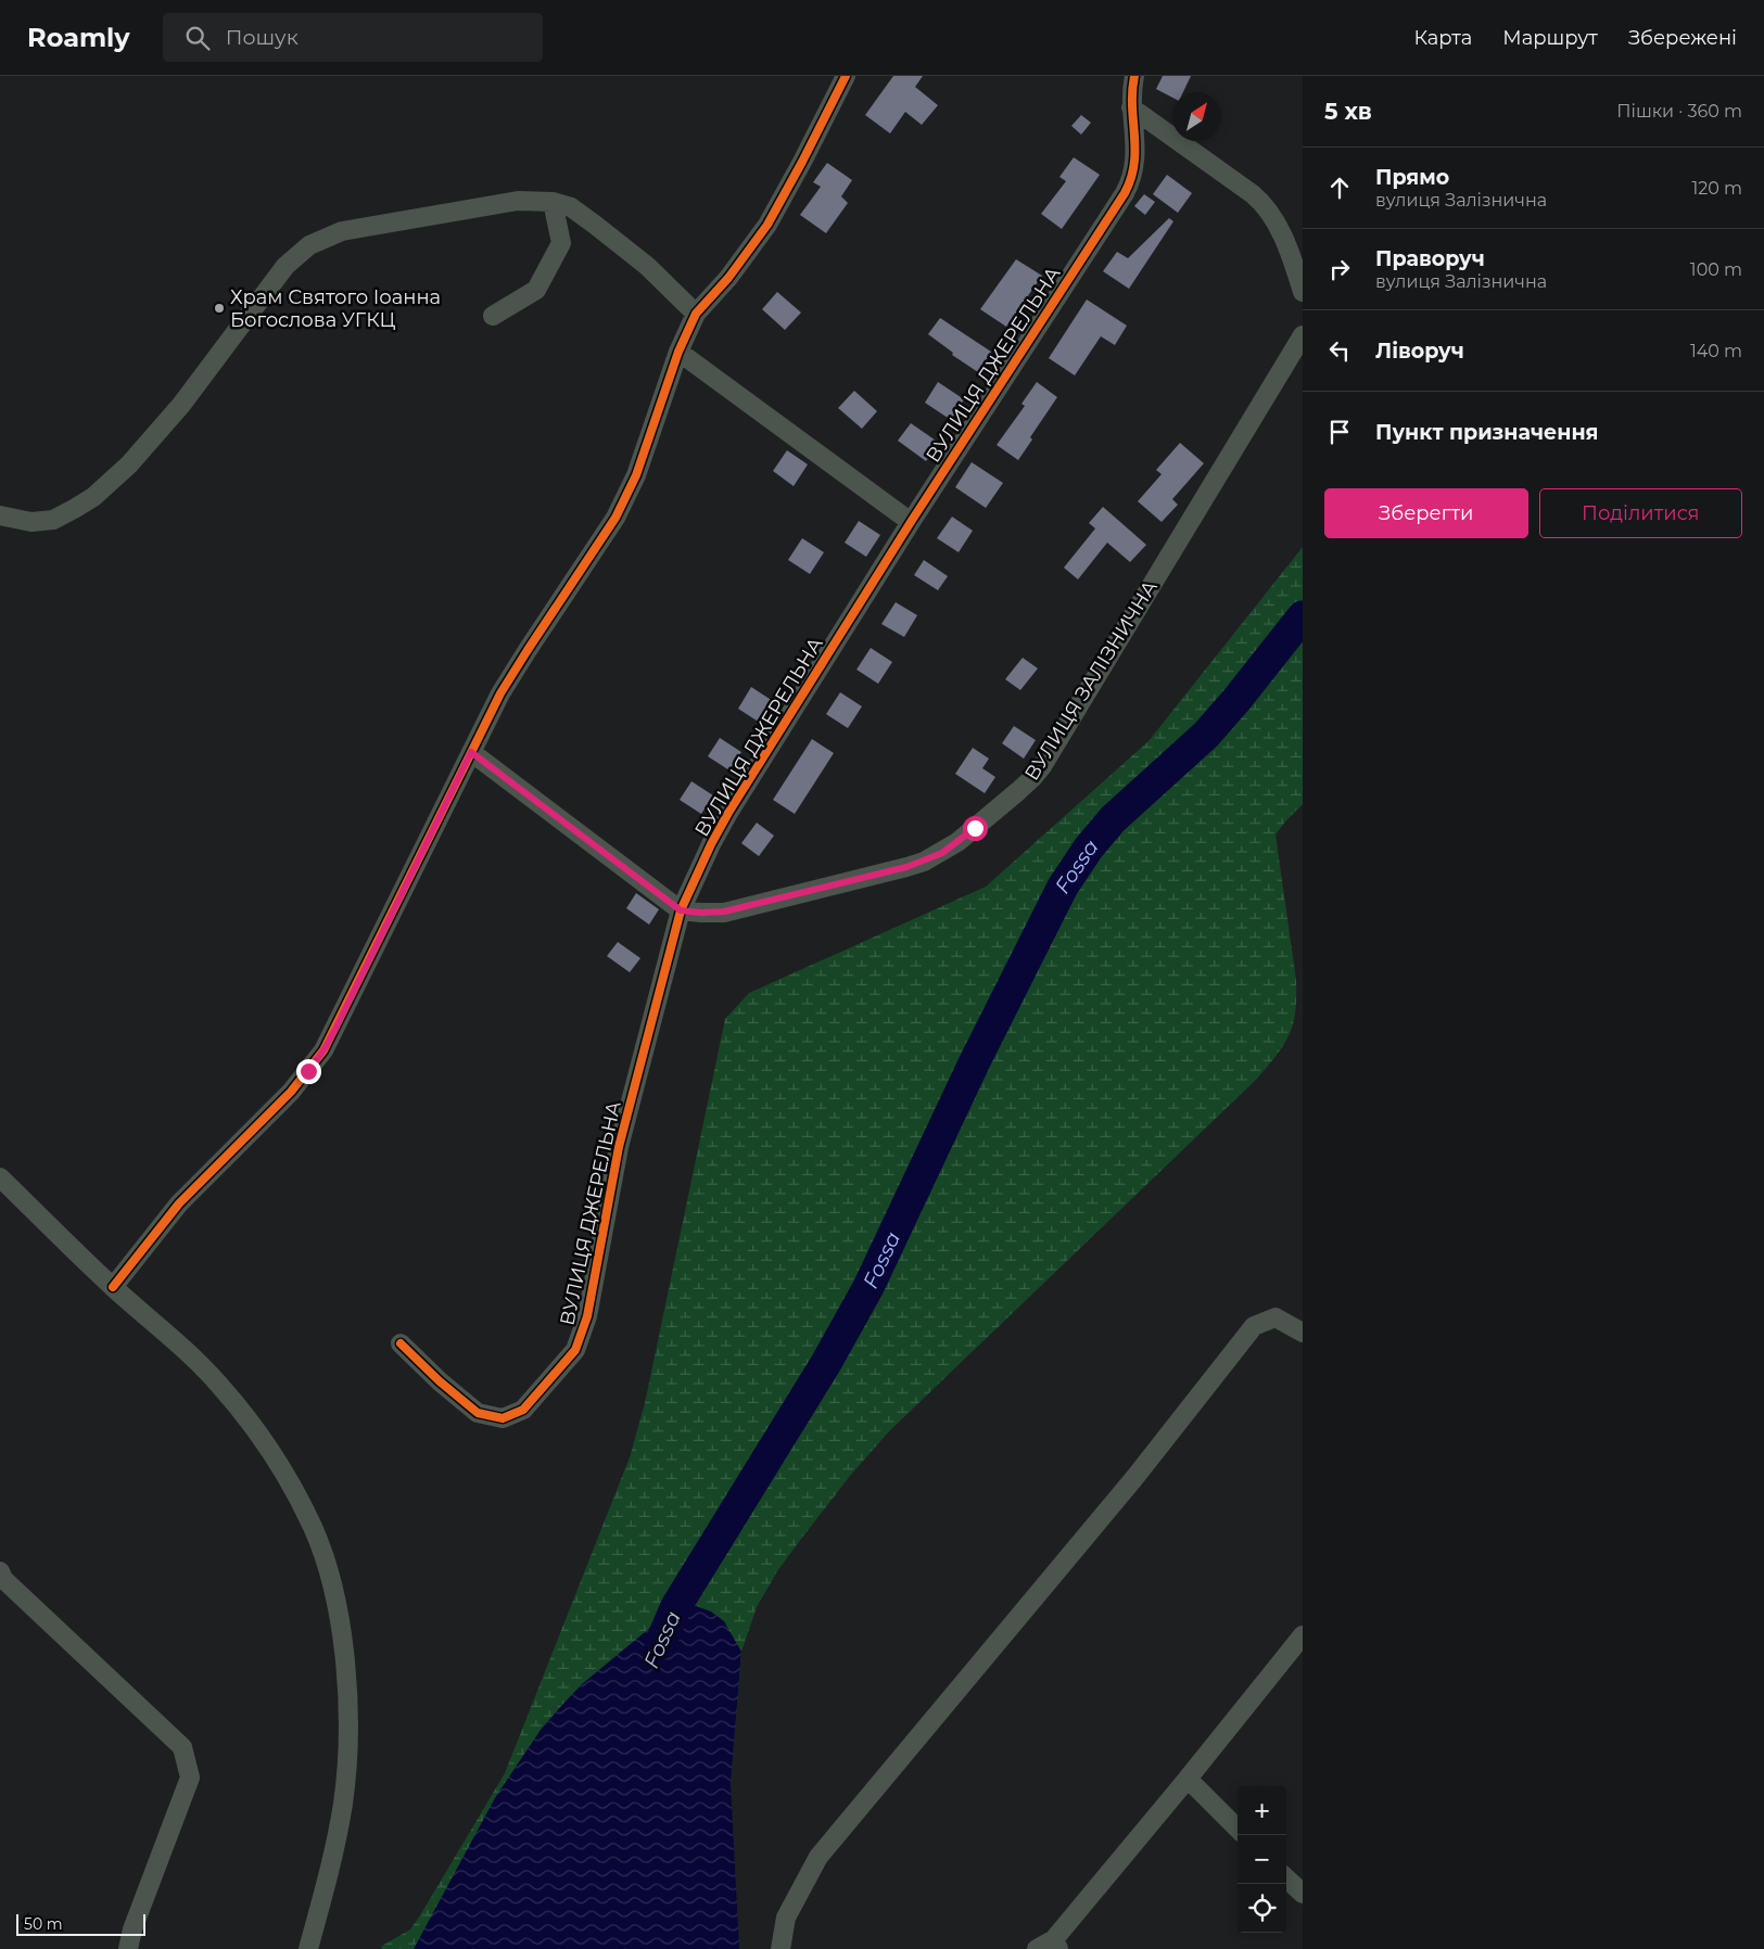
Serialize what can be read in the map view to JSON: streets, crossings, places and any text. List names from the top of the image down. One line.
{"streets":{"street":["ВУЛИЦЯ ДЖЕРЕЛЬНА","ВУЛИЦЯ ЗАЛІЗНИЧНА"]},"crossings":[["ВУЛИЦЯ ДЖЕРЕЛЬНА","ВУЛИЦЯ ЗАЛІЗНИЧНА"]],"water":["Fossa"],"places":["Храм Святого Іоанна Богослова УГКЦ"],"scale_bar":"50 m","north":"top right","page":{"header":"Roamly","search":"Пошук","nav":["Карта","Маршрут","Збережені"],"heading":["5 хв","Пішки · 360 m"],"list":[["Прямо","вулиця Залізнична","120 m"],["Праворуч","вулиця Залізнична","100 m"],["Ліворуч","140 m"],"Пункт призначення"],"buttons":["Зберегти","Поділитися"],"map_buttons":["+","−"],"scale":"50 m"}}
